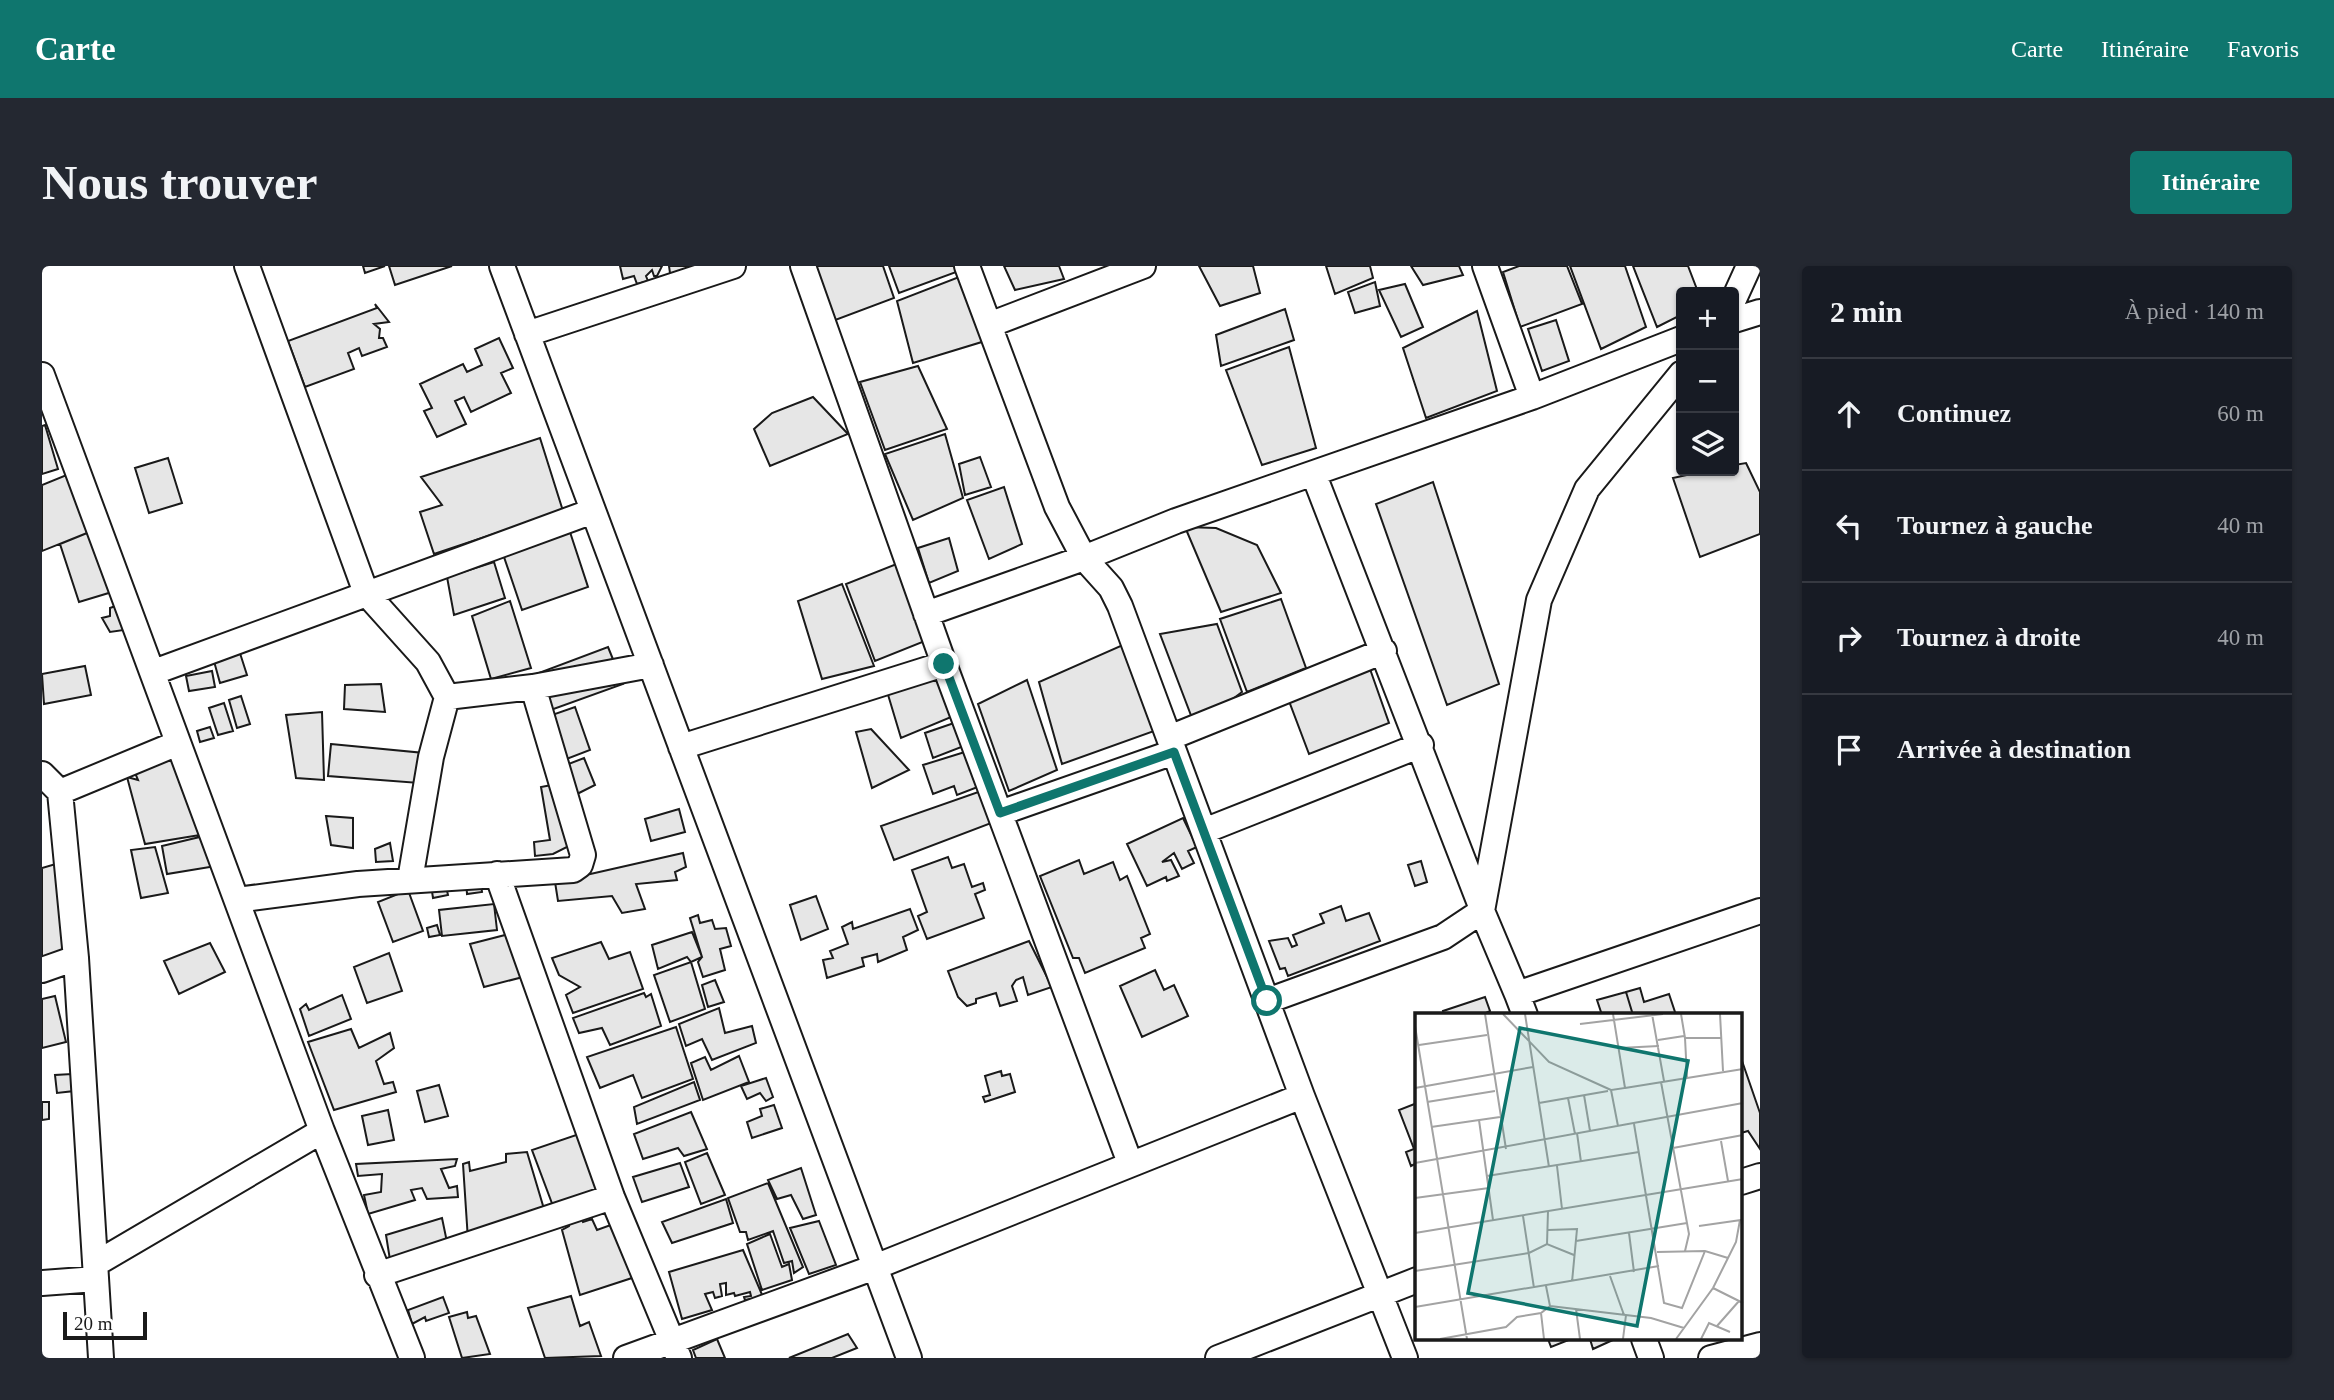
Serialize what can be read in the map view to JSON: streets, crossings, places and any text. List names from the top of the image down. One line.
{"scale_bar":"20 m","page":{"header":"Carte","nav":["Carte","Itinéraire","Favoris"],"buttons":"Itinéraire","title":"Nous trouver","heading":["2 min","À pied · 140 m"],"map_buttons":["+","−"],"list":[["Continuez","60 m"],["Tournez à gauche","40 m"],["Tournez à droite","40 m"],"Arrivée à destination"],"scale":"20 m"}}
